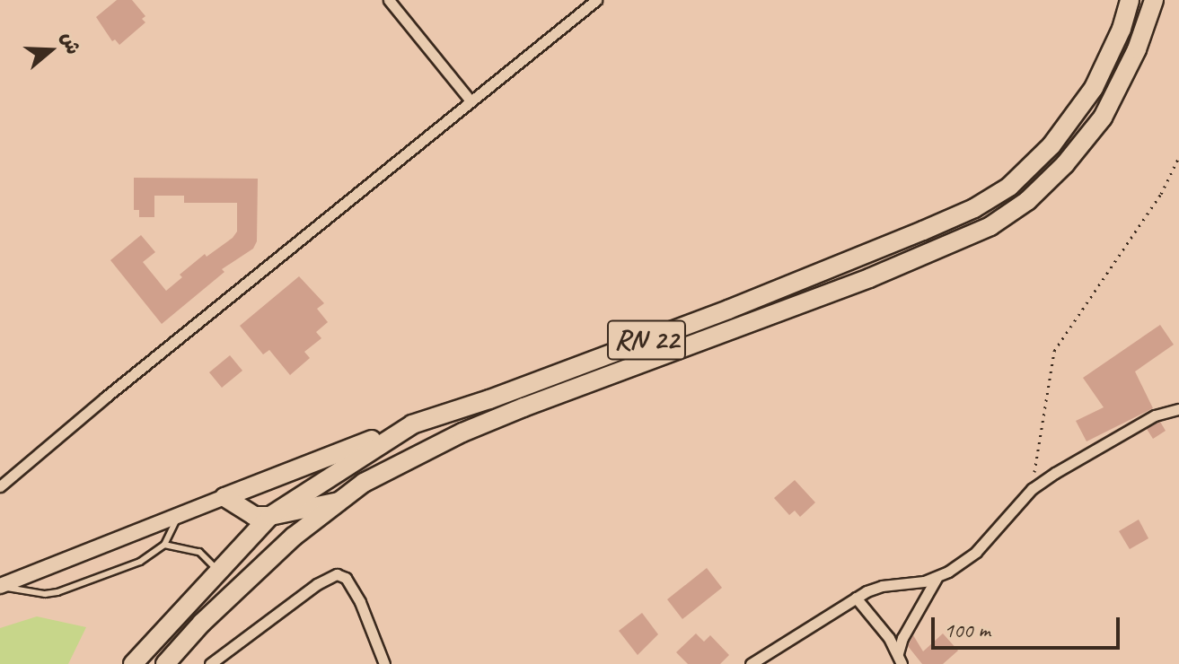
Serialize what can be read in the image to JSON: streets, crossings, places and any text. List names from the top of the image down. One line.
{"streets":{"highway":["RN 22"]},"scale_bar":"100 m","north":"right"}
